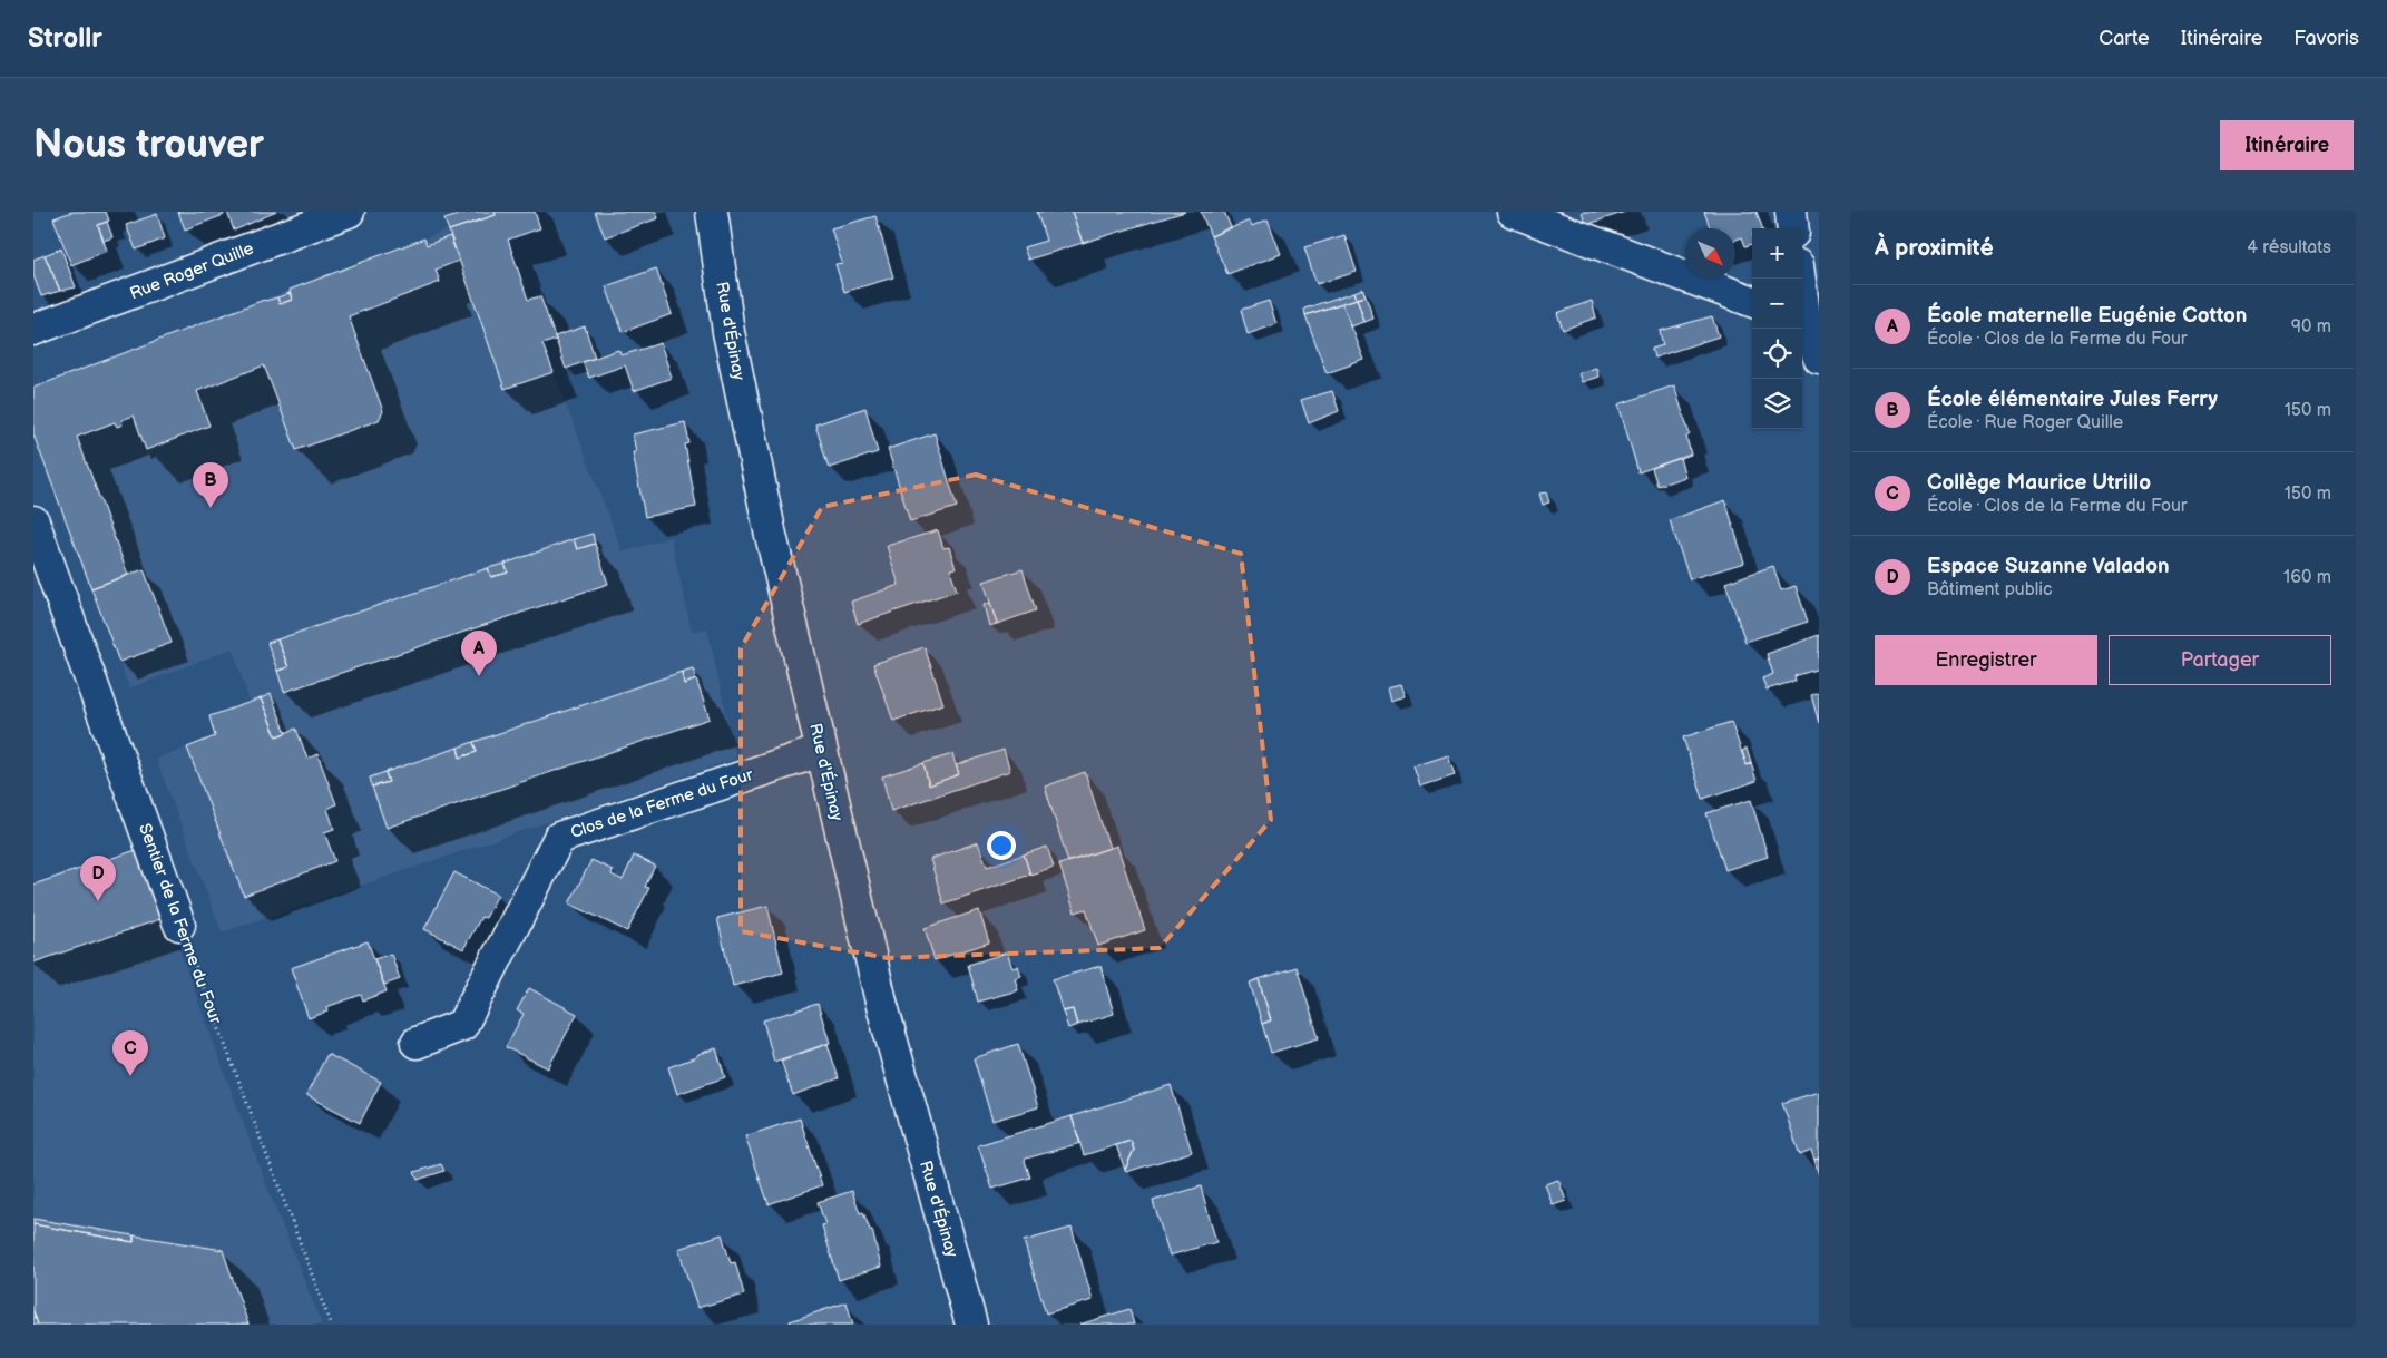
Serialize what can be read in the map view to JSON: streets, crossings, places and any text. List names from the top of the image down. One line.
{"streets":{"street":["Rue Roger Quille","Rue d'Épinay","Clos de la Ferme du Four","Sentier de la Ferme du Four"]},"crossings":[["Rue d'Épinay","Clos de la Ferme du Four"]],"north":"bottom right","page":{"header":"Strollr","nav":["Carte","Itinéraire","Favoris"],"buttons":["Itinéraire",["Enregistrer","Partager"]],"title":"Nous trouver","heading":["À proximité","4 résultats"],"map_buttons":["+","−"],"list":[{"mark":"A","name":"École maternelle Eugénie Cotton","note":"École · Clos de la Ferme du Four","value":"90 m"},{"mark":"B","name":"École élémentaire Jules Ferry","note":"École · Rue Roger Quille","value":"150 m"},{"mark":"C","name":"Collège Maurice Utrillo","note":"École · Clos de la Ferme du Four","value":"150 m"},{"mark":"D","name":"Espace Suzanne Valadon","note":"Bâtiment public","value":"160 m"}],"pins":["B","A","D","C"]}}
